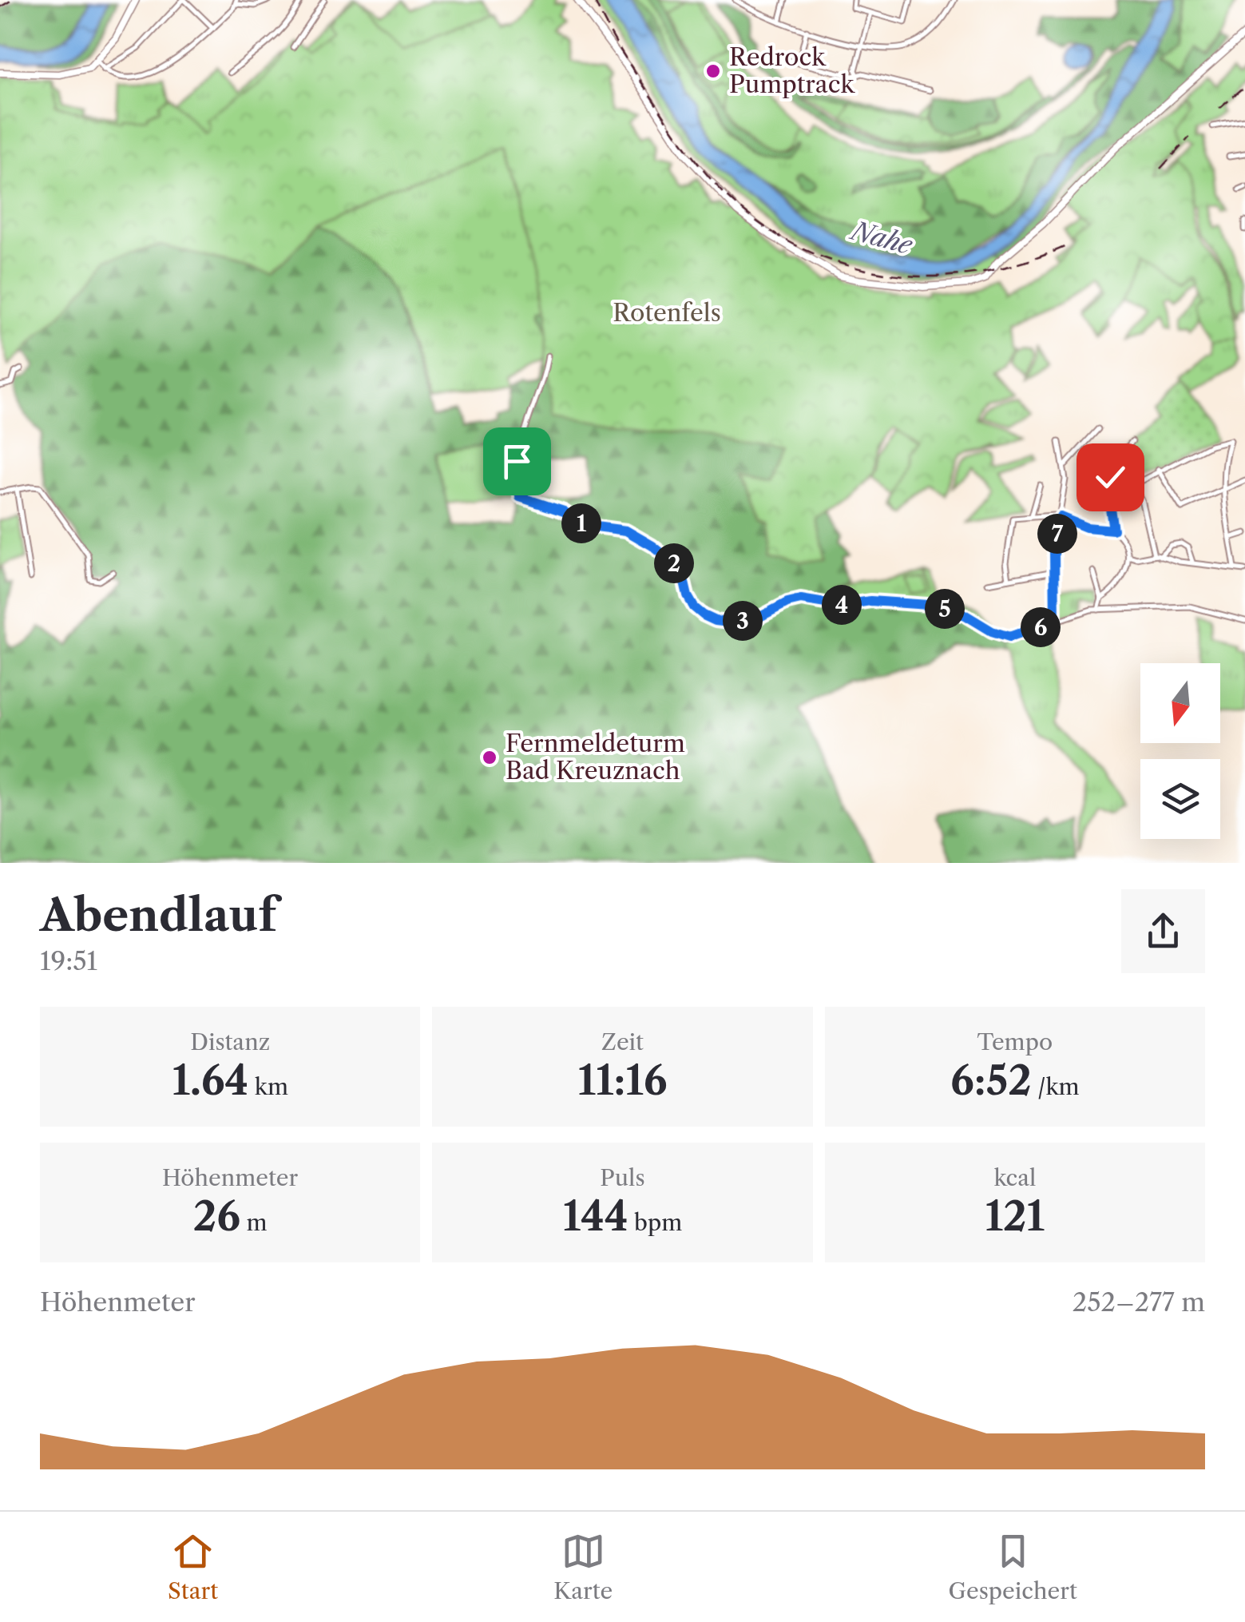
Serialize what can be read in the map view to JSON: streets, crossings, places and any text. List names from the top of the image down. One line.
{"water":["Nahe"],"parks":["Rotenfels"],"places":["Redrock Pumptrack","Fernmeldeturm Bad Kreuznach"],"north":"bottom","page":{"pins":["1","7","2","4","5","3","6"],"heading":["Abendlauf","19:51"],"stats":[["Distanz","1.64 km"],["Zeit","11:16"],["Tempo","6:52 /km"],["Höhenmeter","26 m"],["Puls","144 bpm"],["kcal","121"]],"chart":["Höhenmeter","252–277 m"],"tabs":["Start","Karte","Gespeichert"]}}
